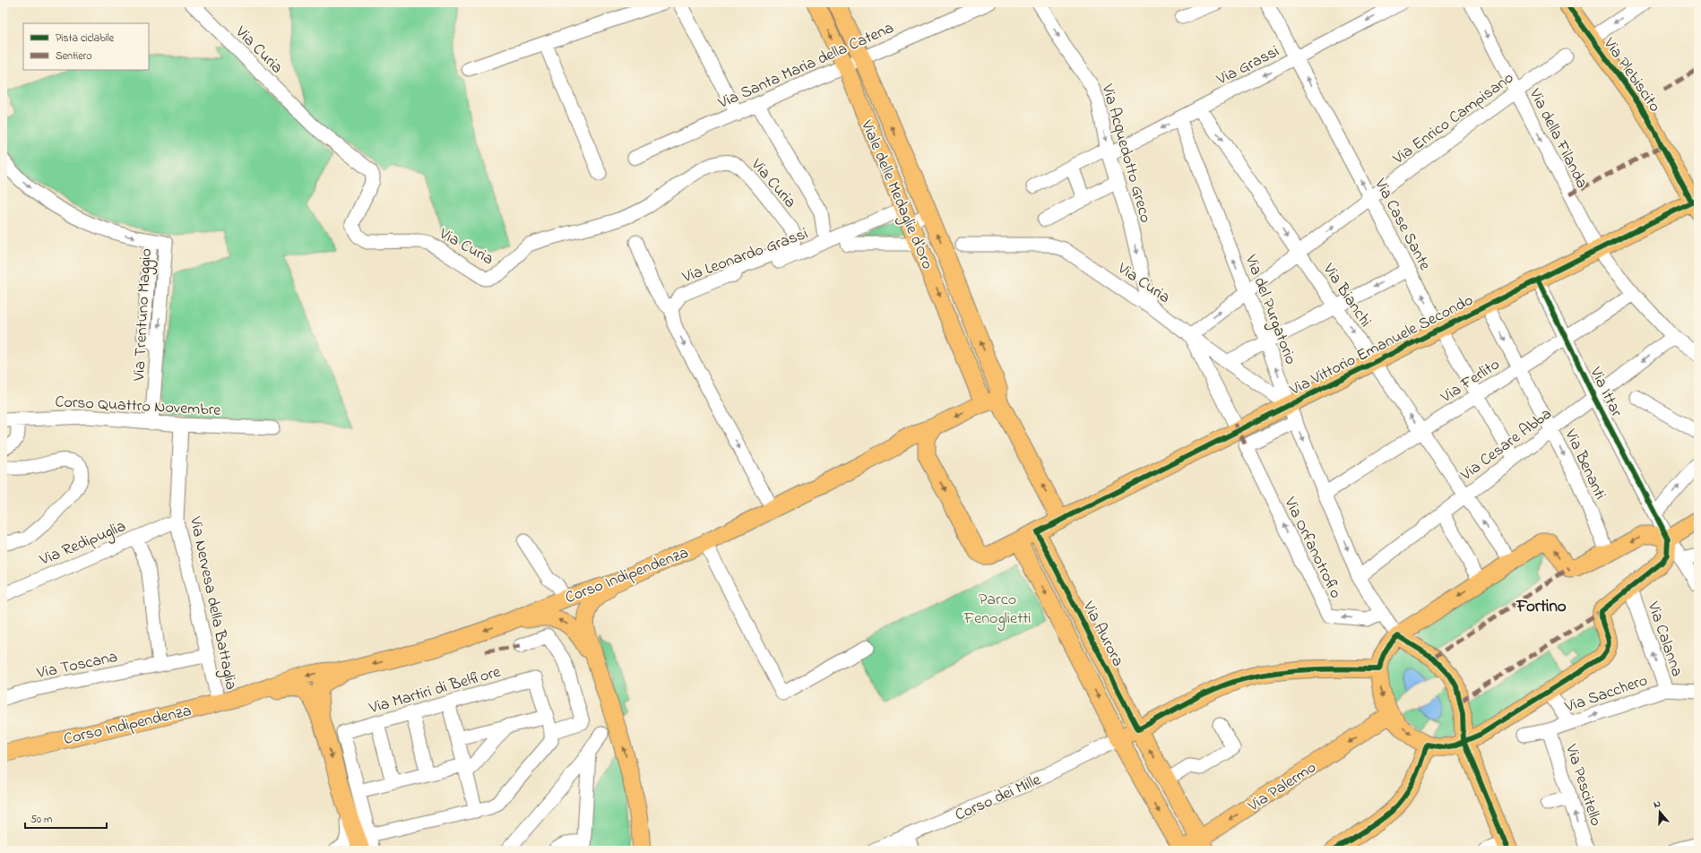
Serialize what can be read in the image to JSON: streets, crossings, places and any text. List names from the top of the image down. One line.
{"streets":{"main road":["Via Plebiscito","Viale delle Medaglie d'Oro","Via Vittorio Emanuele Secondo","Corso Indipendenza","Via Aurora","Via Palermo"],"street":["Via Curia","Via Santa Maria della Catena","Via Grassi","Via Enrico Campisano","Via della Filanda","Via Acquedotto Greco","Via Case Sante","Via Leonardo Grassi","Via Bianchi","Via del Purgatorio","Via Trentuno Maggio","Via Ferlito","Via Ittar","Corso Quattro Novembre","Via Cesare Abba","Via Benanti","Via Redipuglia","Via Orfanotrofio","Via Nervesa della Battaglia","Via Calanna","Via Toscana","Via Martiri di Belfiore","Via Sacchero","Via Pescitello","Corso dei Mille"]},"crossings":[["Via Curia","Via Enrico Campisano"],["Via Curia","Via Acquedotto Greco"],["Via Curia","Via Leonardo Grassi"],["Via Curia","Via del Purgatorio"],["Via Curia","Via Vittorio Emanuele Secondo"],["Via Santa Maria della Catena","Viale delle Medaglie d'Oro"],["Via Grassi","Via Acquedotto Greco"],["Via Grassi","Via Case Sante"],["Via Grassi","Via Bianchi"],["Via Grassi","Via del Purgatorio"],["Via Plebiscito","Via Vittorio Emanuele Secondo"],["Via Enrico Campisano","Via della Filanda"],["Via Enrico Campisano","Via Case Sante"],["Via Enrico Campisano","Via Bianchi"],["Via Enrico Campisano","Via del Purgatorio"],["Via della Filanda","Via Vittorio Emanuele Secondo"],["Via della Filanda","Via Ferlito"],["Via della Filanda","Via Cesare Abba"],["Viale delle Medaglie d'Oro","Via Leonardo Grassi"],["Viale delle Medaglie d'Oro","Corso Indipendenza"],["Via Case Sante","Via Vittorio Emanuele Secondo"],["Via Case Sante","Via Ferlito"],["Via Case Sante","Via Cesare Abba"],["Via Bianchi","Via Vittorio Emanuele Secondo"],["Via Bianchi","Via Ferlito"],["Via Bianchi","Via Cesare Abba"],["Via del Purgatorio","Via Vittorio Emanuele Secondo"],["Via del Purgatorio","Via Ferlito"],["Via del Purgatorio","Via Cesare Abba"],["Via del Purgatorio","Via Orfanotrofio"],["Via Trentuno Maggio","Corso Quattro Novembre"],["Via Vittorio Emanuele Secondo","Via Ittar"],["Via Vittorio Emanuele Secondo","Via Benanti"],["Via Vittorio Emanuele Secondo","Via Aurora"],["Via Ferlito","Via Ittar"],["Via Ferlito","Via Benanti"],["Via Ittar","Via Cesare Abba"],["Corso Quattro Novembre","Via Nervesa della Battaglia"],["Via Cesare Abba","Via Benanti"],["Via Redipuglia","Via Nervesa della Battaglia"],["Corso Indipendenza","Via Nervesa della Battaglia"],["Via Nervesa della Battaglia","Via Toscana"],["Via Aurora","Via Palermo"],["Via Calanna","Via Sacchero"],["Via Sacchero","Via Pescitello"]],"one_way":["Via Grassi","Via della Filanda","Via Acquedotto Greco","Via Case Sante","Via Trentuno Maggio","Via Benanti","Via Sacchero","Via Pescitello"],"districts":["Fortino"],"parks":["Parco Fenoglietti"],"legend":["Pista ciclabile","Sentiero"],"scale_bar":"50 m","north":"top"}
